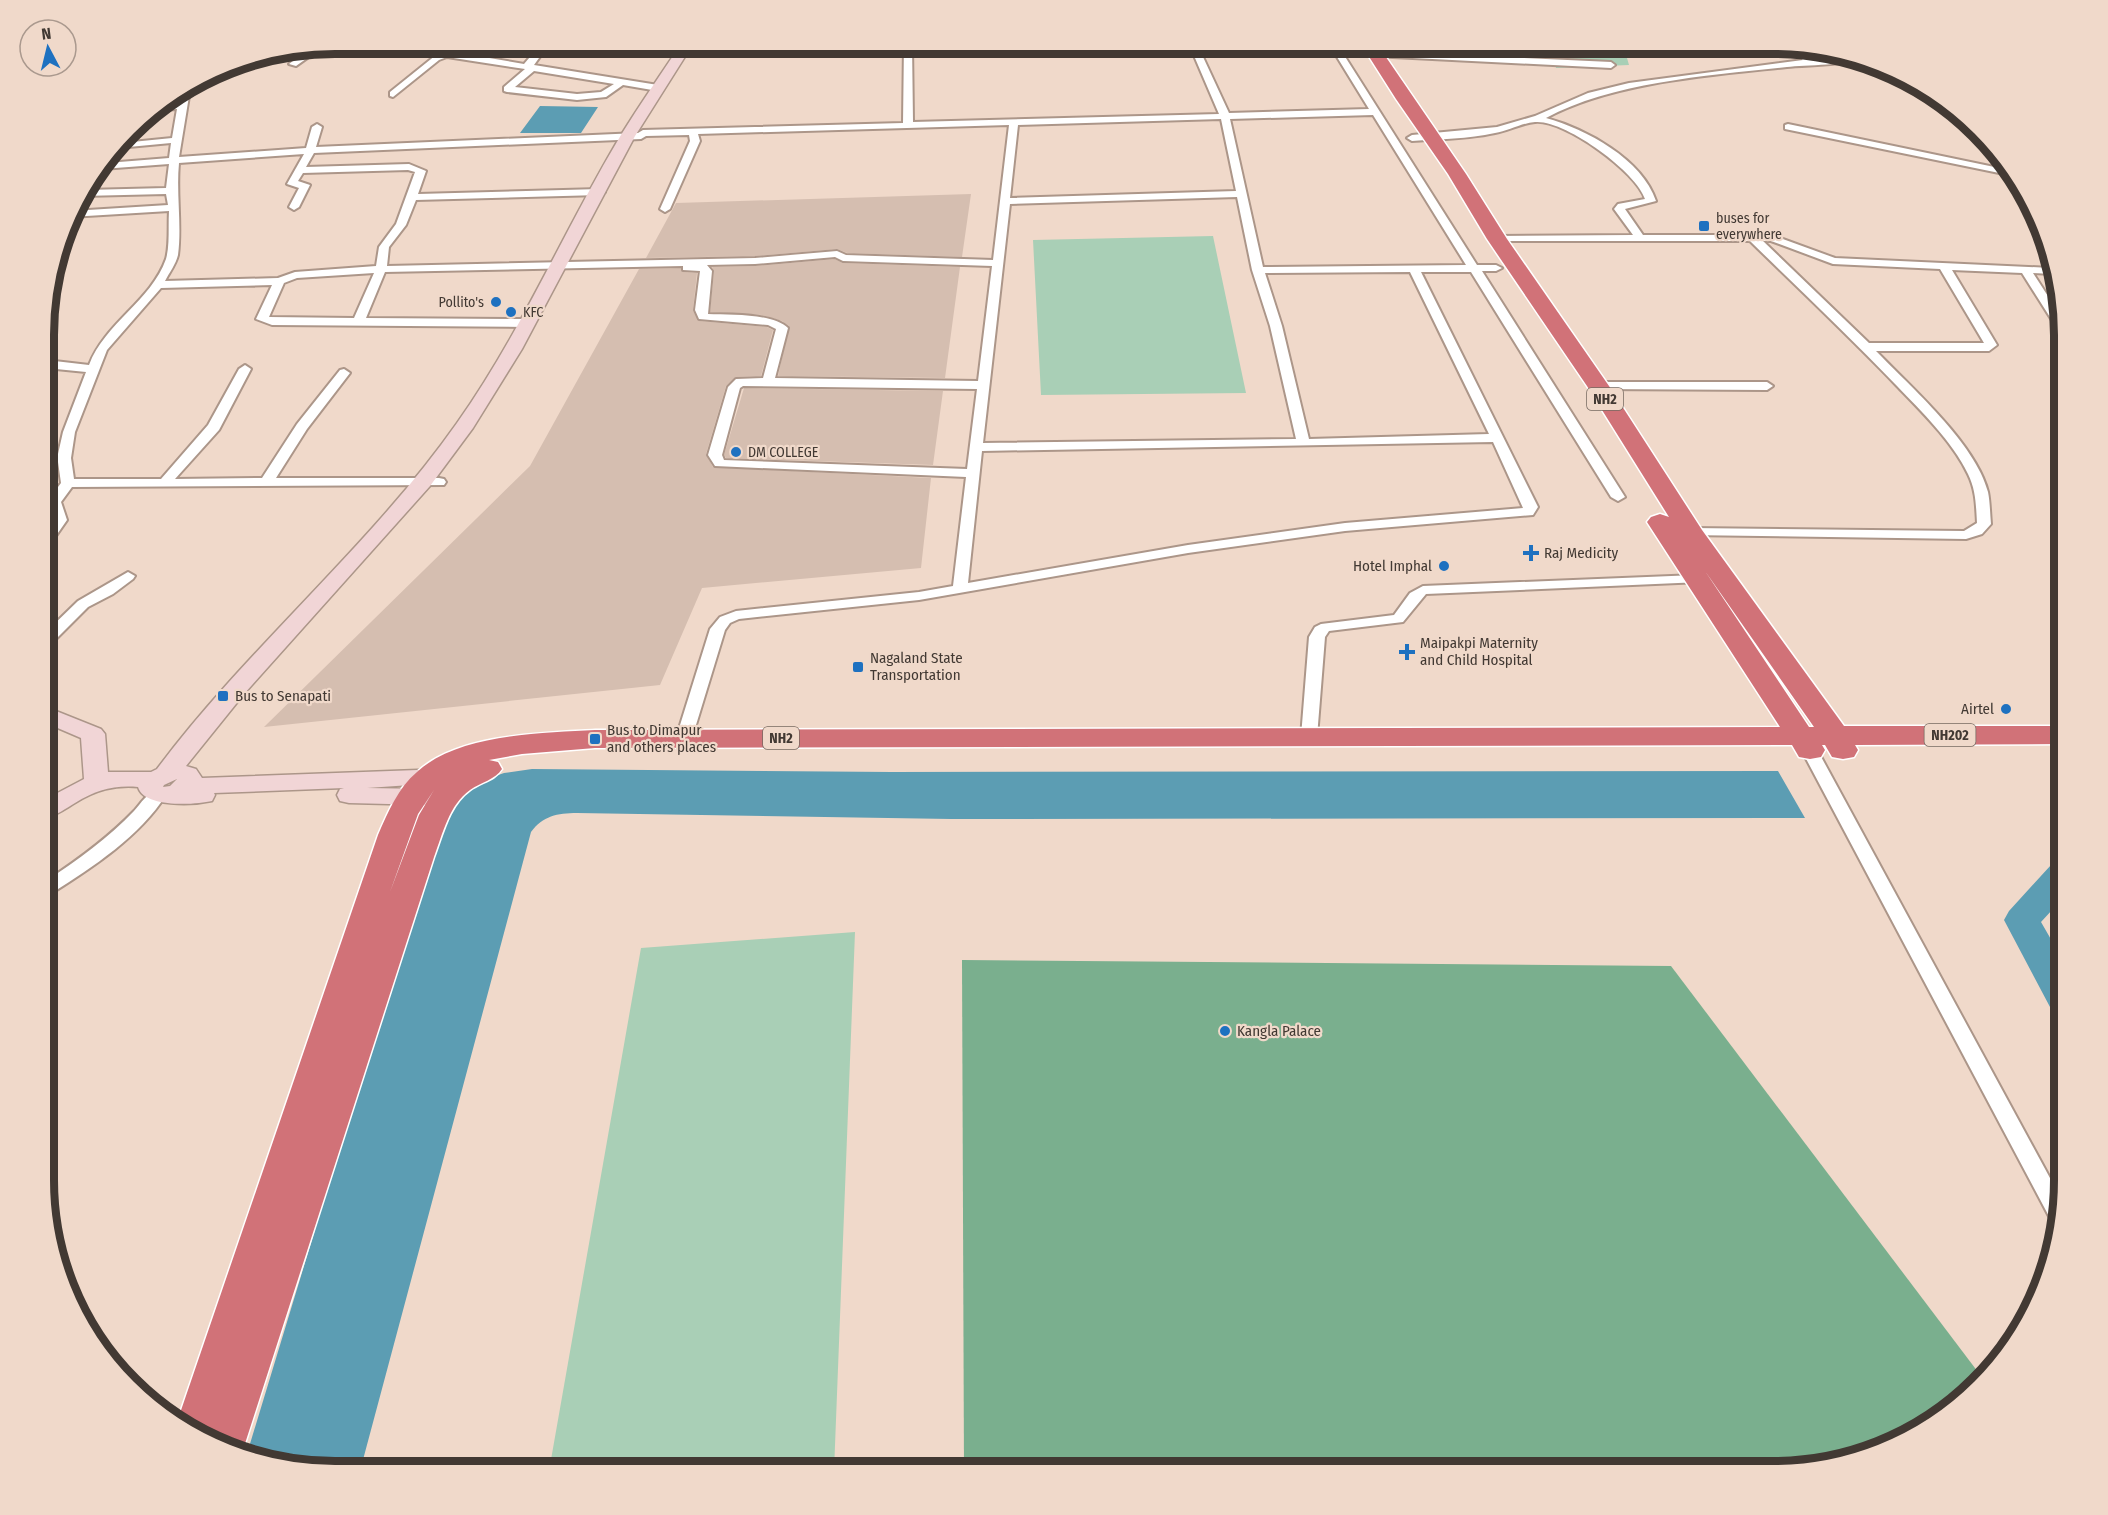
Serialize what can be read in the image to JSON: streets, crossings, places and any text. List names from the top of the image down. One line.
{"streets":{"highway":["NH2","NH202"]},"crossings":[["NH2","NH202"]],"places":{"transit":["buses for everywhere","Nagaland State Transportation","Bus to Senapati","Bus to Dimapur and others places"],"other":["Pollito's","KFC","DM COLLEGE","Hotel Imphal","Airtel","Kangla Palace"],"health":["Raj Medicity","Maipakpi Maternity and Child Hospital"]},"north":"top"}
